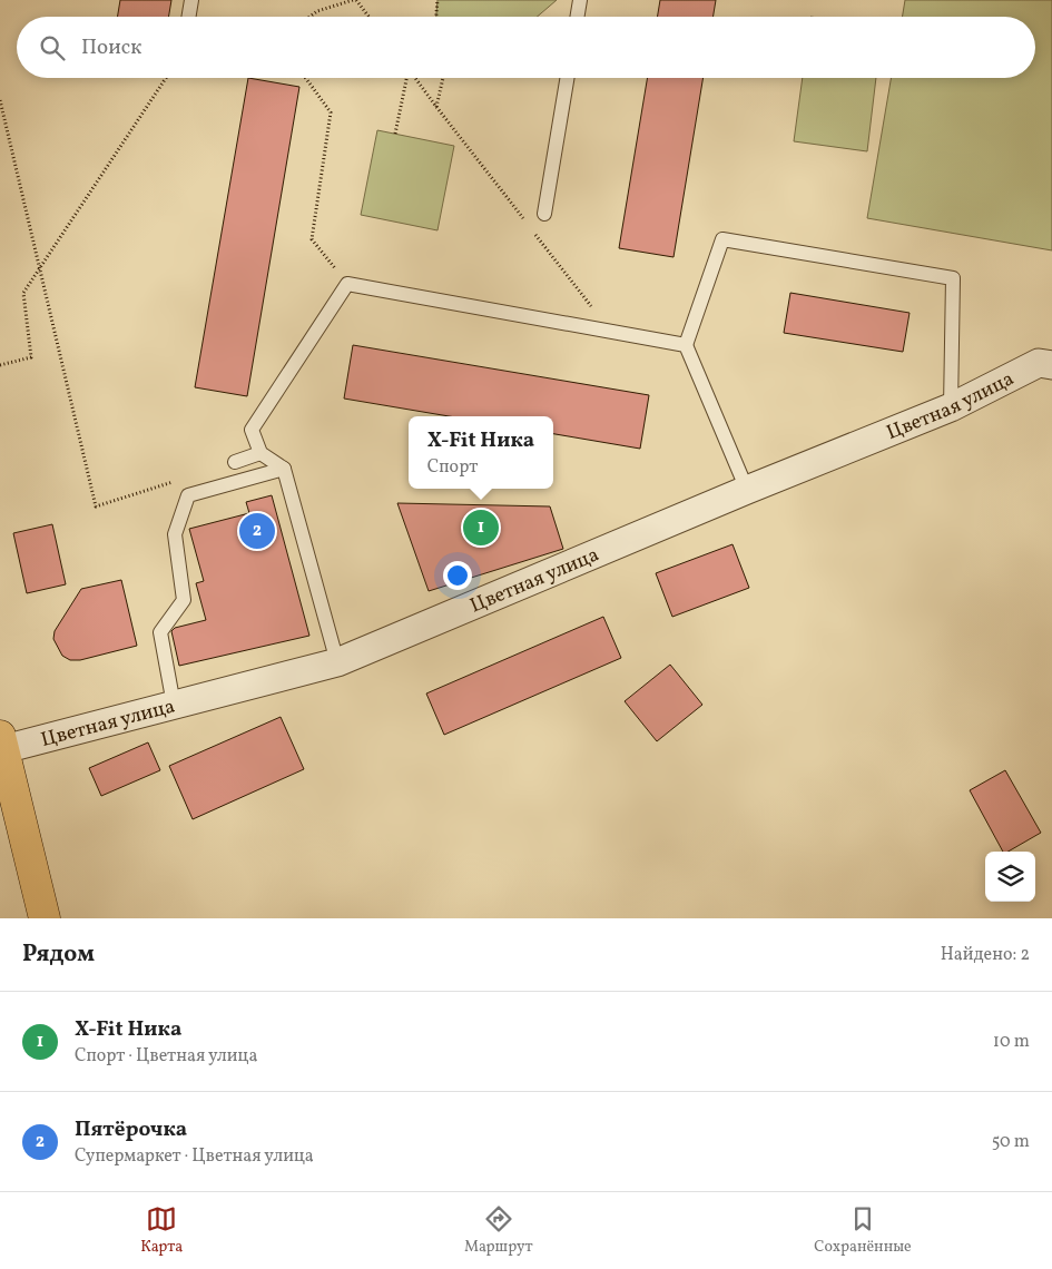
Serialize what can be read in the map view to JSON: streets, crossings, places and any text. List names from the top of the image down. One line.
{"streets":{"street":["Цветная улица"]},"page":{"search":"Поиск","popup":["X-Fit Ника","Спорт"],"pins":["1","2"],"heading":["Рядом","Найдено: 2"],"list":[{"mark":"1","name":"X-Fit Ника","note":"Спорт · Цветная улица","value":"10 m"},{"mark":"2","name":"Пятёрочка","note":"Супермаркет · Цветная улица","value":"50 m"}],"nav":["Карта","Маршрут","Сохранённые"]}}
